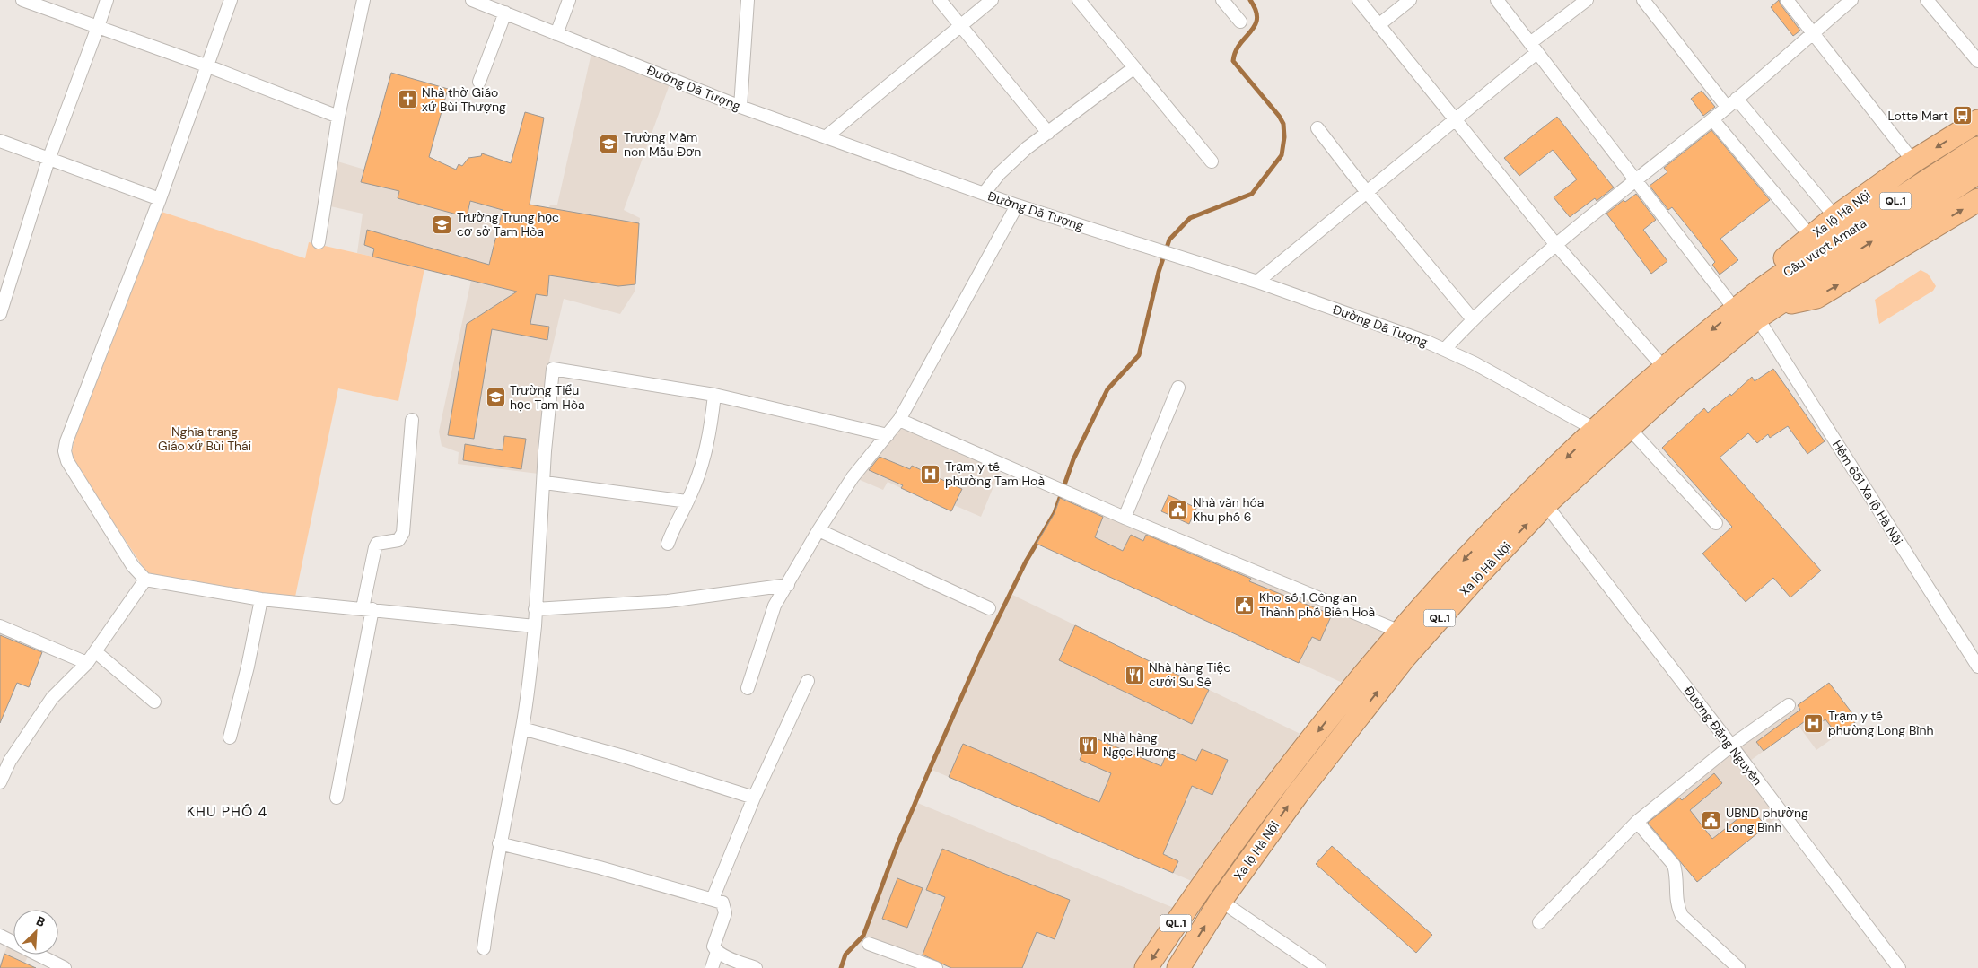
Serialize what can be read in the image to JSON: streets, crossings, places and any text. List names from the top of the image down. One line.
{"streets":{"highway":["QL.1","Xa lộ Hà Nội","Cầu vượt Amata"],"street":["Đường Dã Tượng","Hẻm 651 Xa lộ Hà Nội","Đường Đặng Nguyên"]},"crossings":[["Xa lộ Hà Nội","Cầu vượt Amata"],["Xa lộ Hà Nội","Hẻm 651 Xa lộ Hà Nội"],["Xa lộ Hà Nội","Đường Đặng Nguyên"]],"districts":["KHU PHỐ 4"],"parks":["Nghĩa trang Giáo xứ Bùi Thái"],"places":{"church":["Nhà thờ Giáo xứ Bùi Thượng"],"bus stop":["Lotte Mart"],"school or university":["Trường Mầm non Mẫu Đơn","Trường Trung học cơ sở Tam Hòa","Trường Tiểu học Tam Hòa"],"hospital":["Trạm y tế phường Tam Hoà","Trạm y tế phường Long Bình"],"public building":["Nhà văn hóa Khu phố 6","Kho số 1 Công an Thành phố Biên Hoà","UBND phường Long Bình"],"restaurant":["Nhà hàng Tiệc cưới Su Sê","Nhà hàng Ngọc Hương"]},"north":"top right"}
